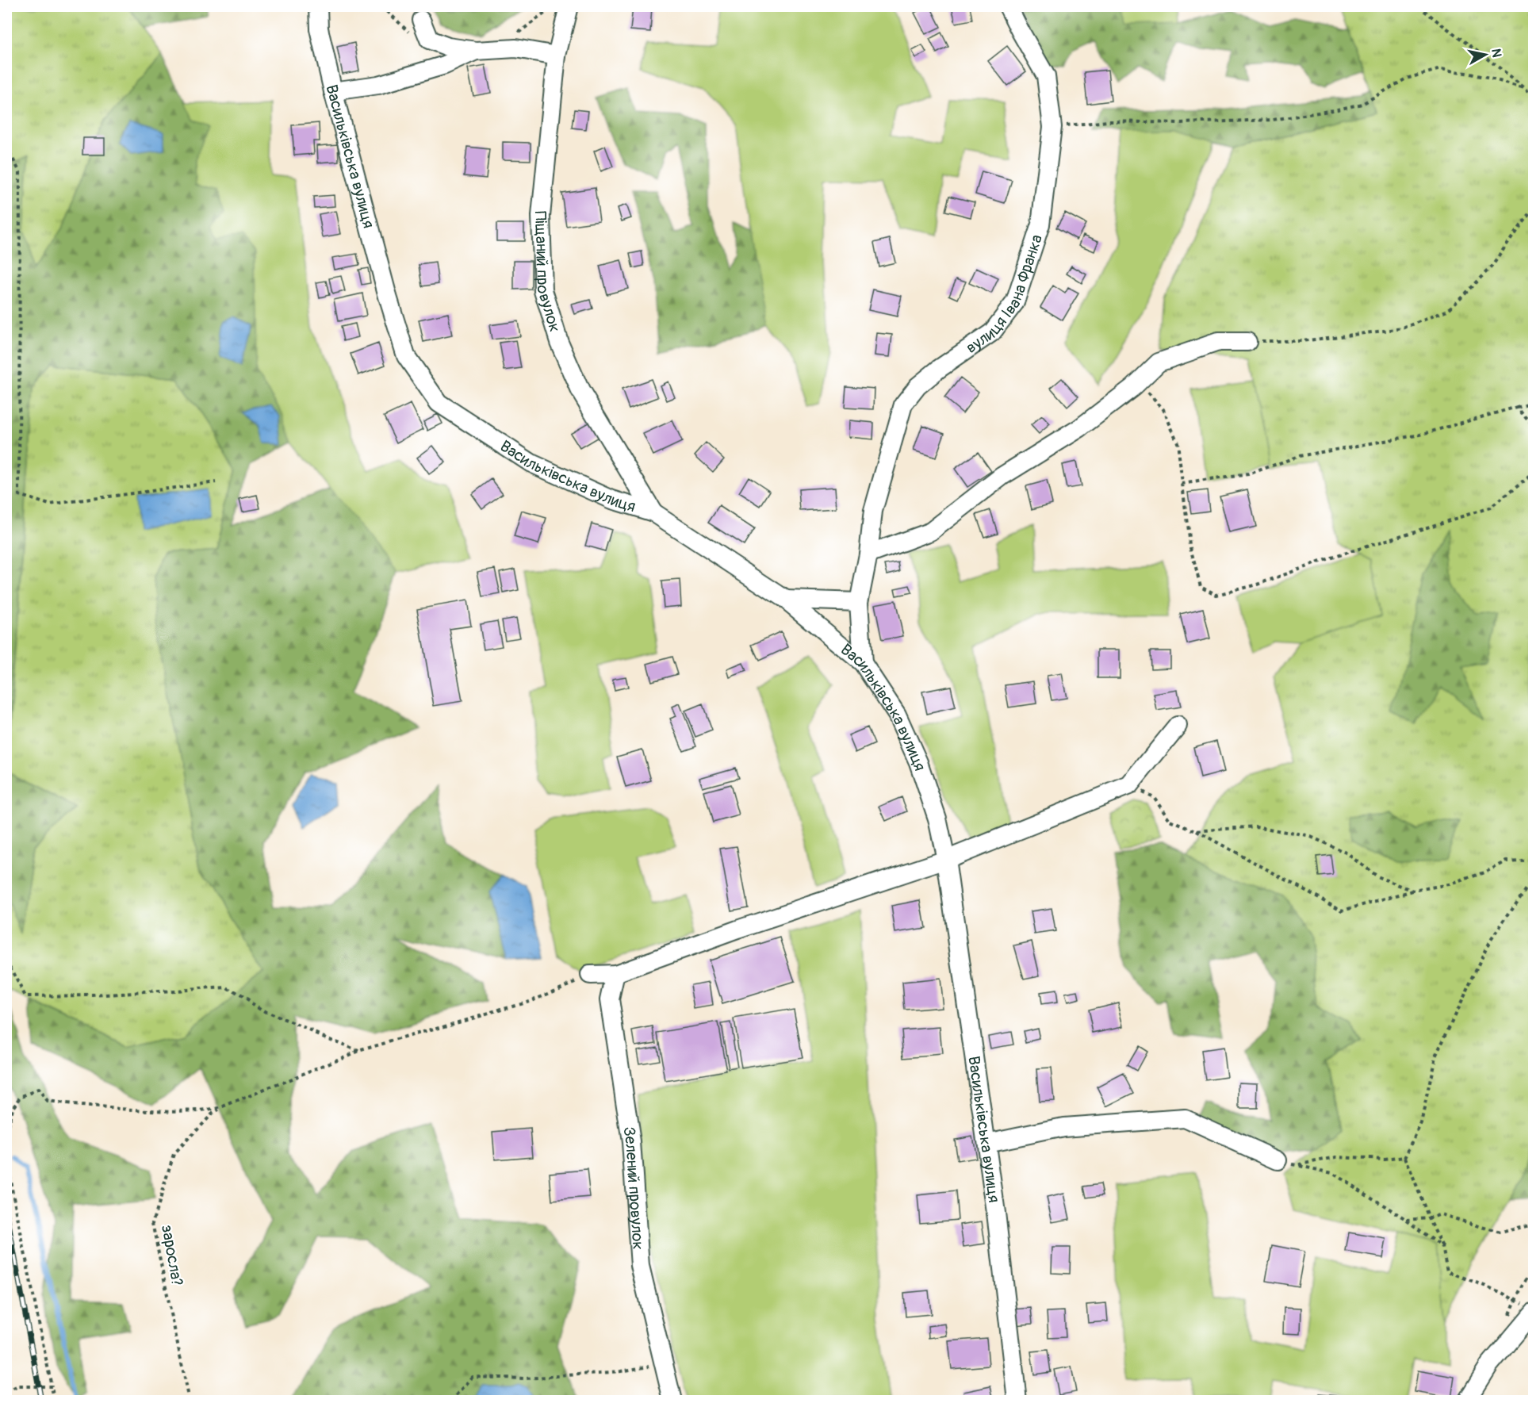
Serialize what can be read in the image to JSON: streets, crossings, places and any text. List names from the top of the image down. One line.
{"streets":{"street":["Васильківська вулиця","Піщаний провулок","вулиця Івана Франка","Зелений провулок"],"path":["заросла?"]},"crossings":[["Васильківська вулиця","Піщаний провулок"],["Васильківська вулиця","вулиця Івана Франка"]],"north":"right"}
